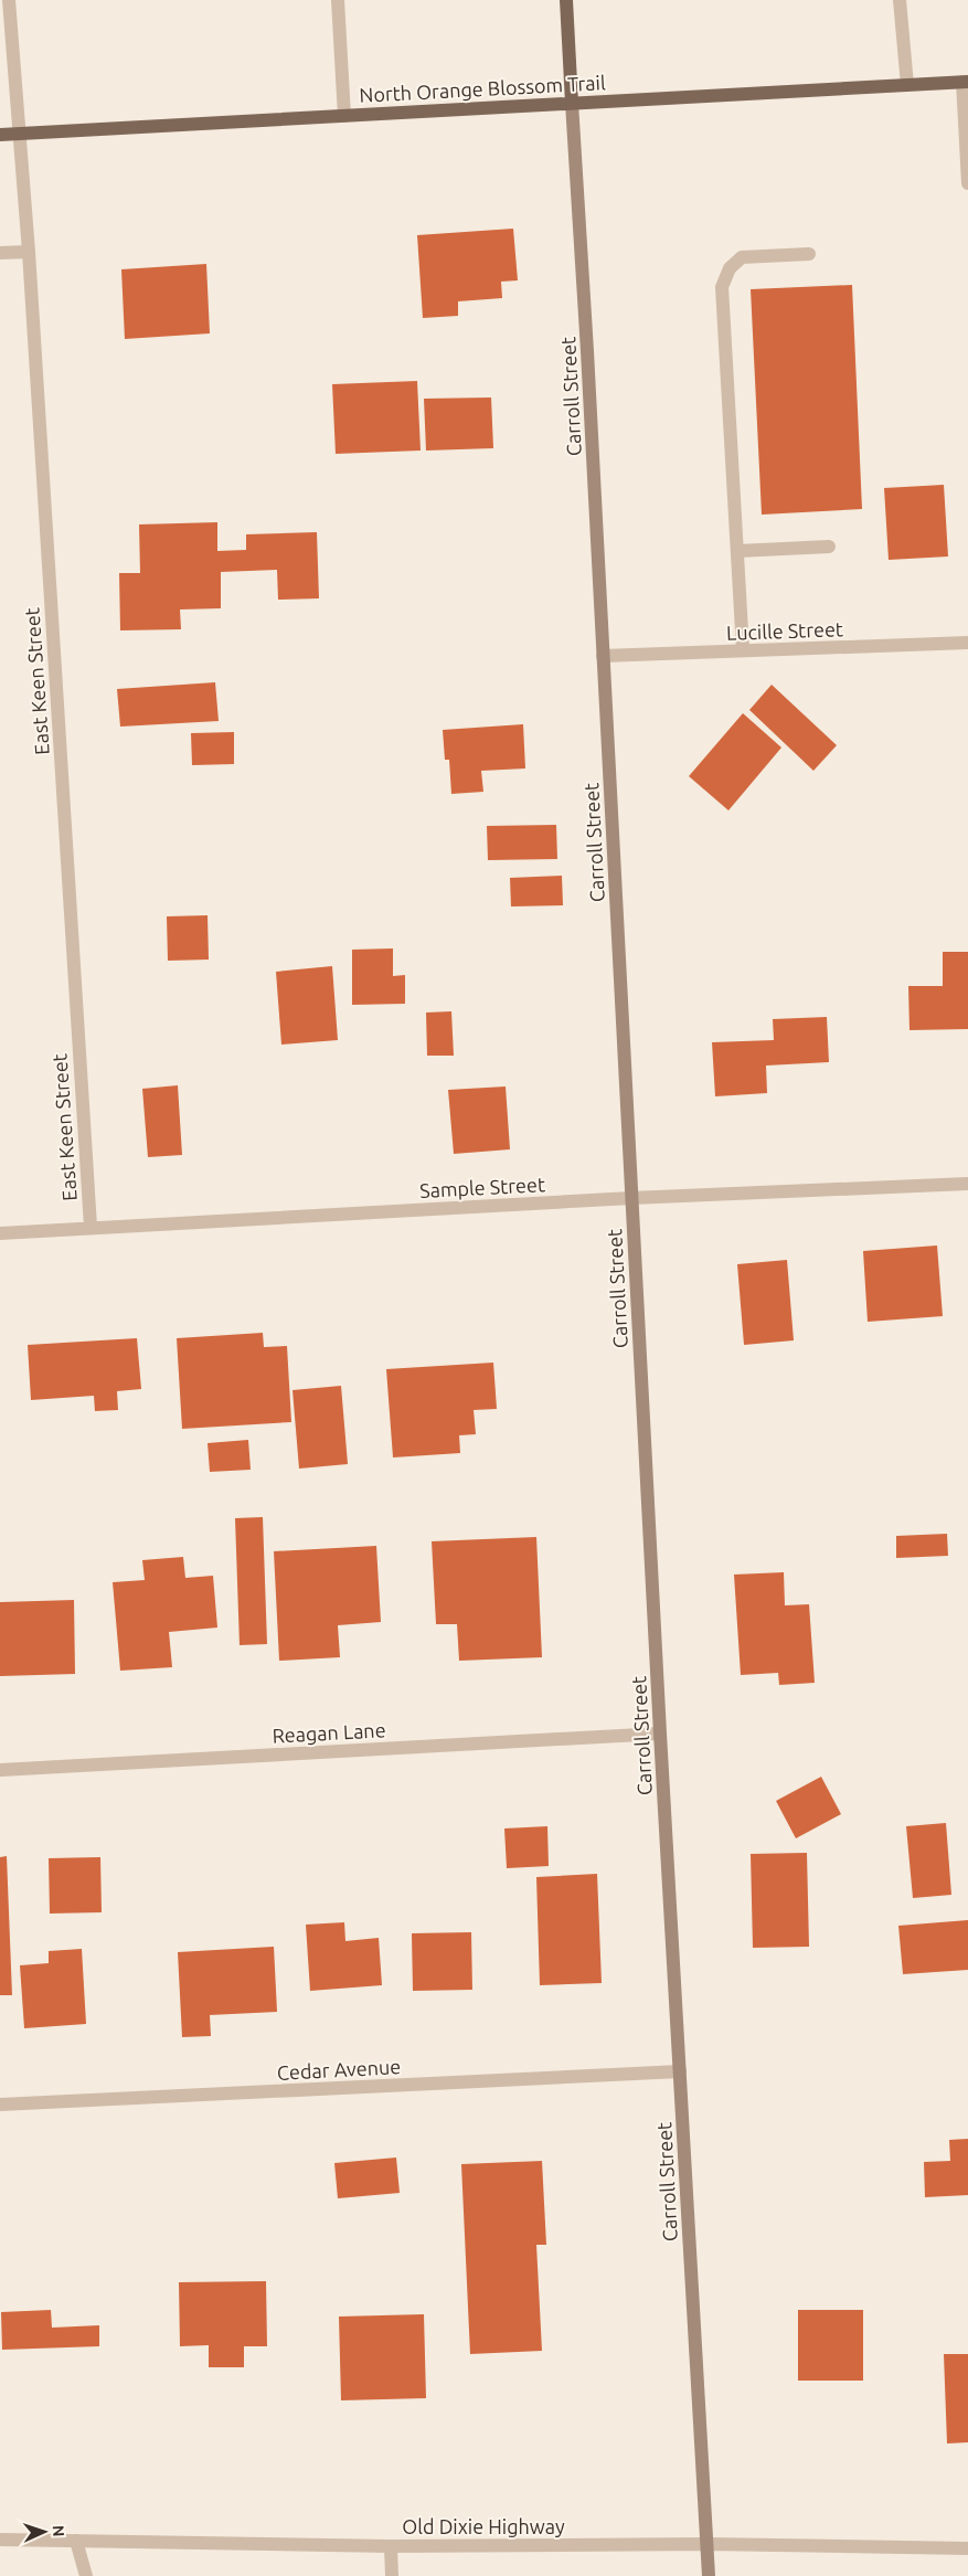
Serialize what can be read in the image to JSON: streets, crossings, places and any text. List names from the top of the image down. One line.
{"streets":{"main road":["North Orange Blossom Trail","Carroll Street"],"street":["Lucille Street","East Keen Street","Sample Street","Reagan Lane","Cedar Avenue","Old Dixie Highway"]},"crossings":[["North Orange Blossom Trail","Carroll Street"],["North Orange Blossom Trail","East Keen Street"],["Carroll Street","Lucille Street"],["Carroll Street","Sample Street"],["Carroll Street","Reagan Lane"],["Carroll Street","Cedar Avenue"],["Carroll Street","Old Dixie Highway"],["East Keen Street","Sample Street"]],"north":"right"}
